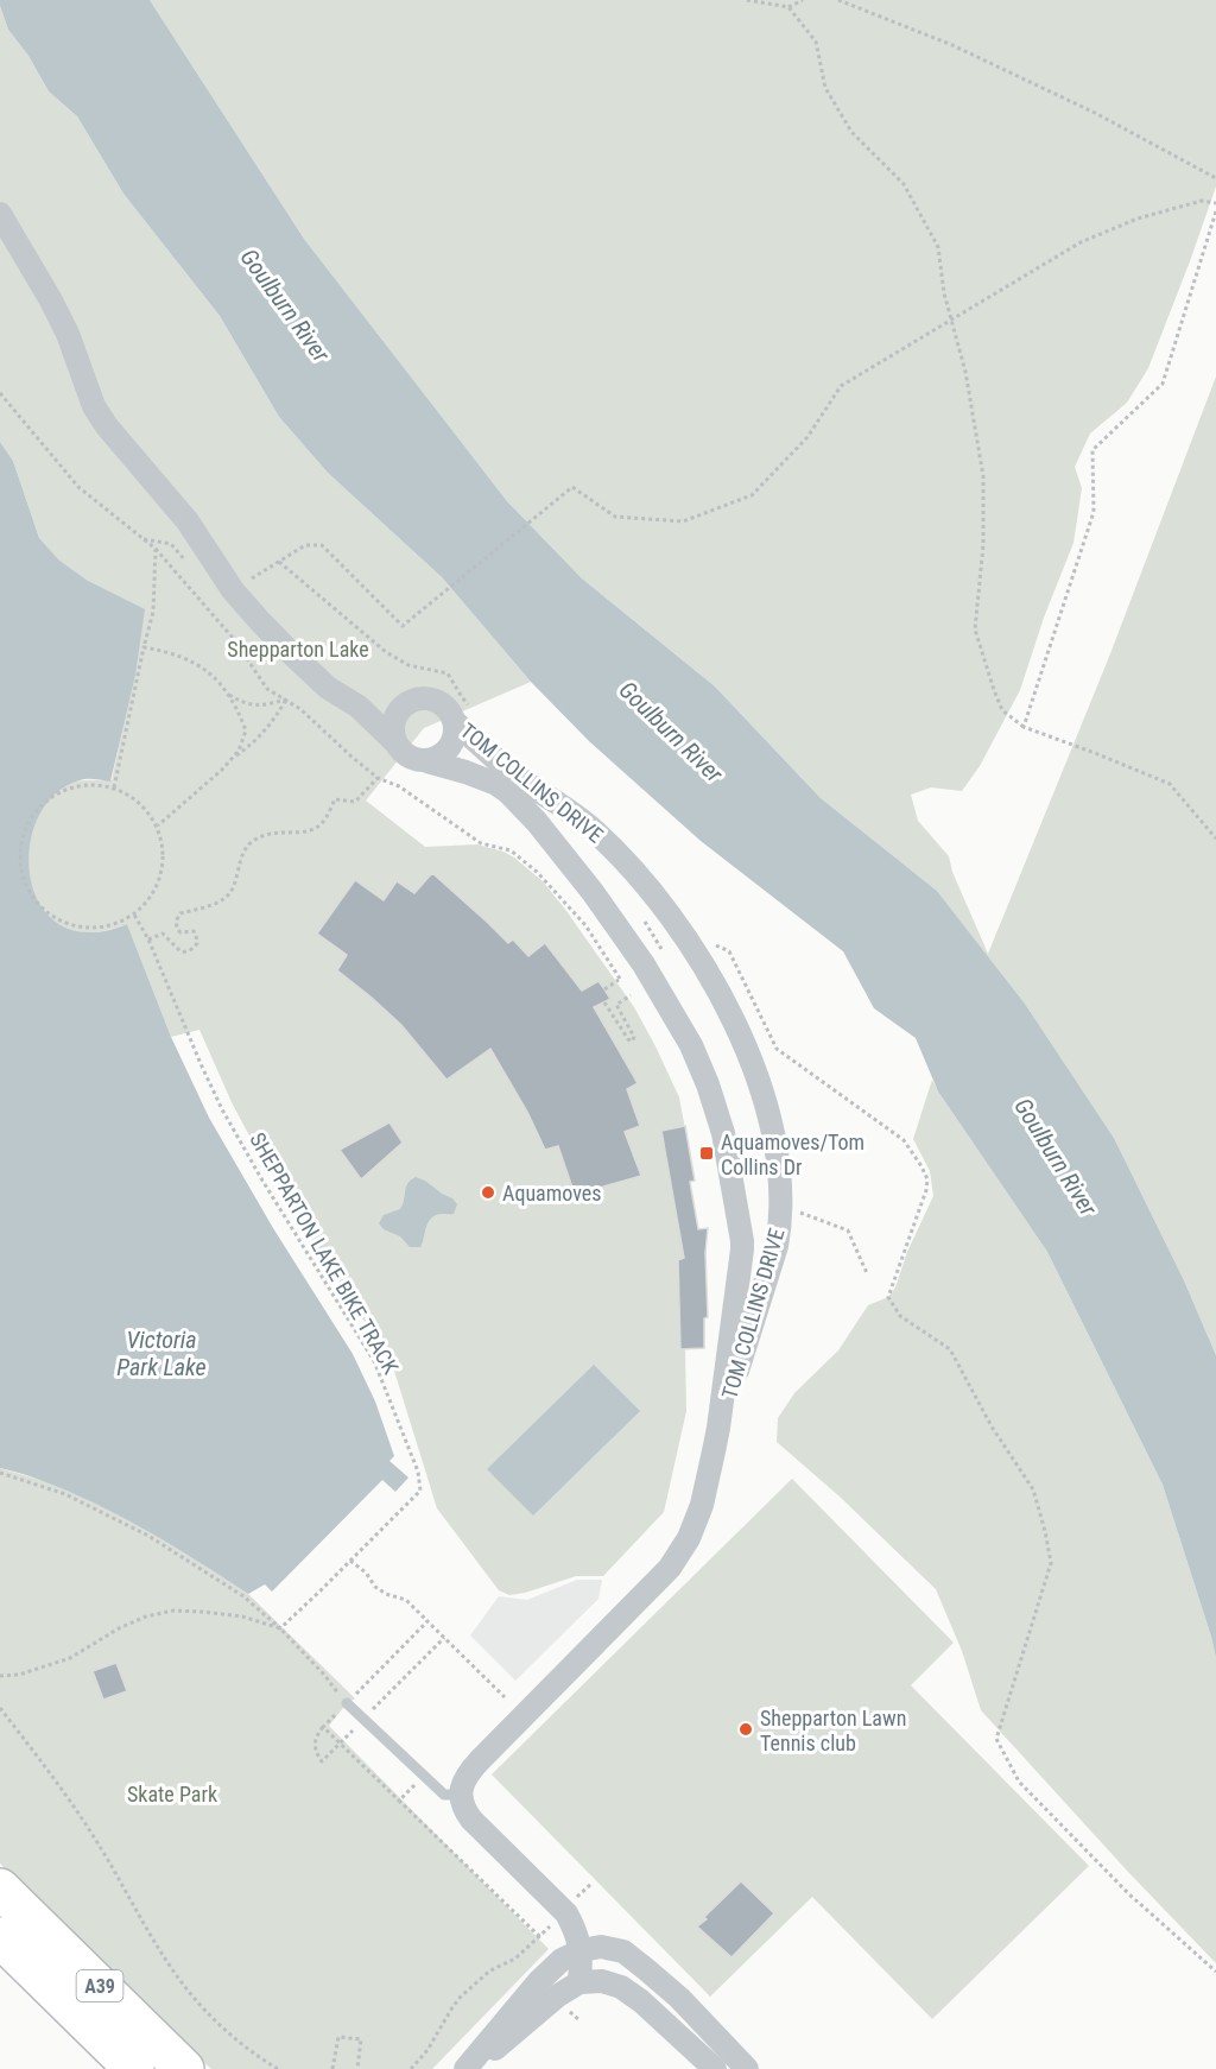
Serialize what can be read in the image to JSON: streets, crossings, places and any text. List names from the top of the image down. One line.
{"streets":{"highway":["A39"],"street":["TOM COLLINS DRIVE"],"path":["SHEPPARTON LAKE BIKE TRACK"]},"water":["Goulburn River","Victoria Park Lake"],"parks":["Shepparton Lake","Skate Park"],"places":{"transit":["Aquamoves/Tom Collins Dr"],"other":["Aquamoves","Shepparton Lawn Tennis club"]}}
